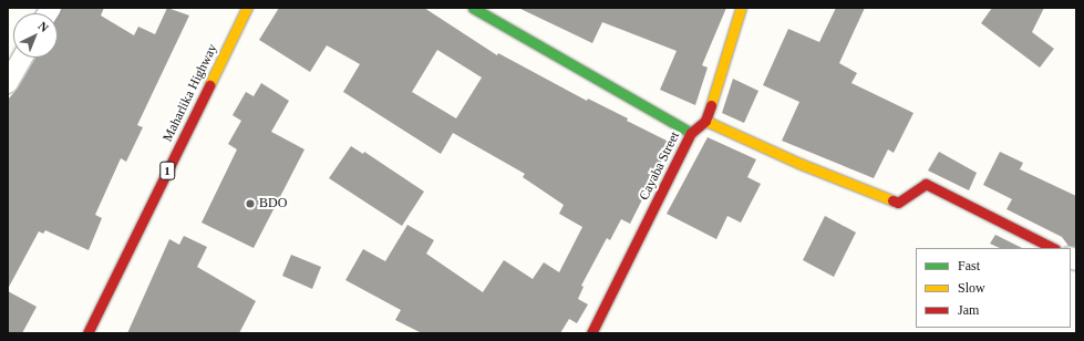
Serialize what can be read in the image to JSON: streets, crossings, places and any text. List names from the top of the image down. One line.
{"streets":{"street":["Maharlika Highway","Cayaba Street","1"]},"places":["BDO"],"legend":["Fast","Slow","Jam"],"north":"top right"}
